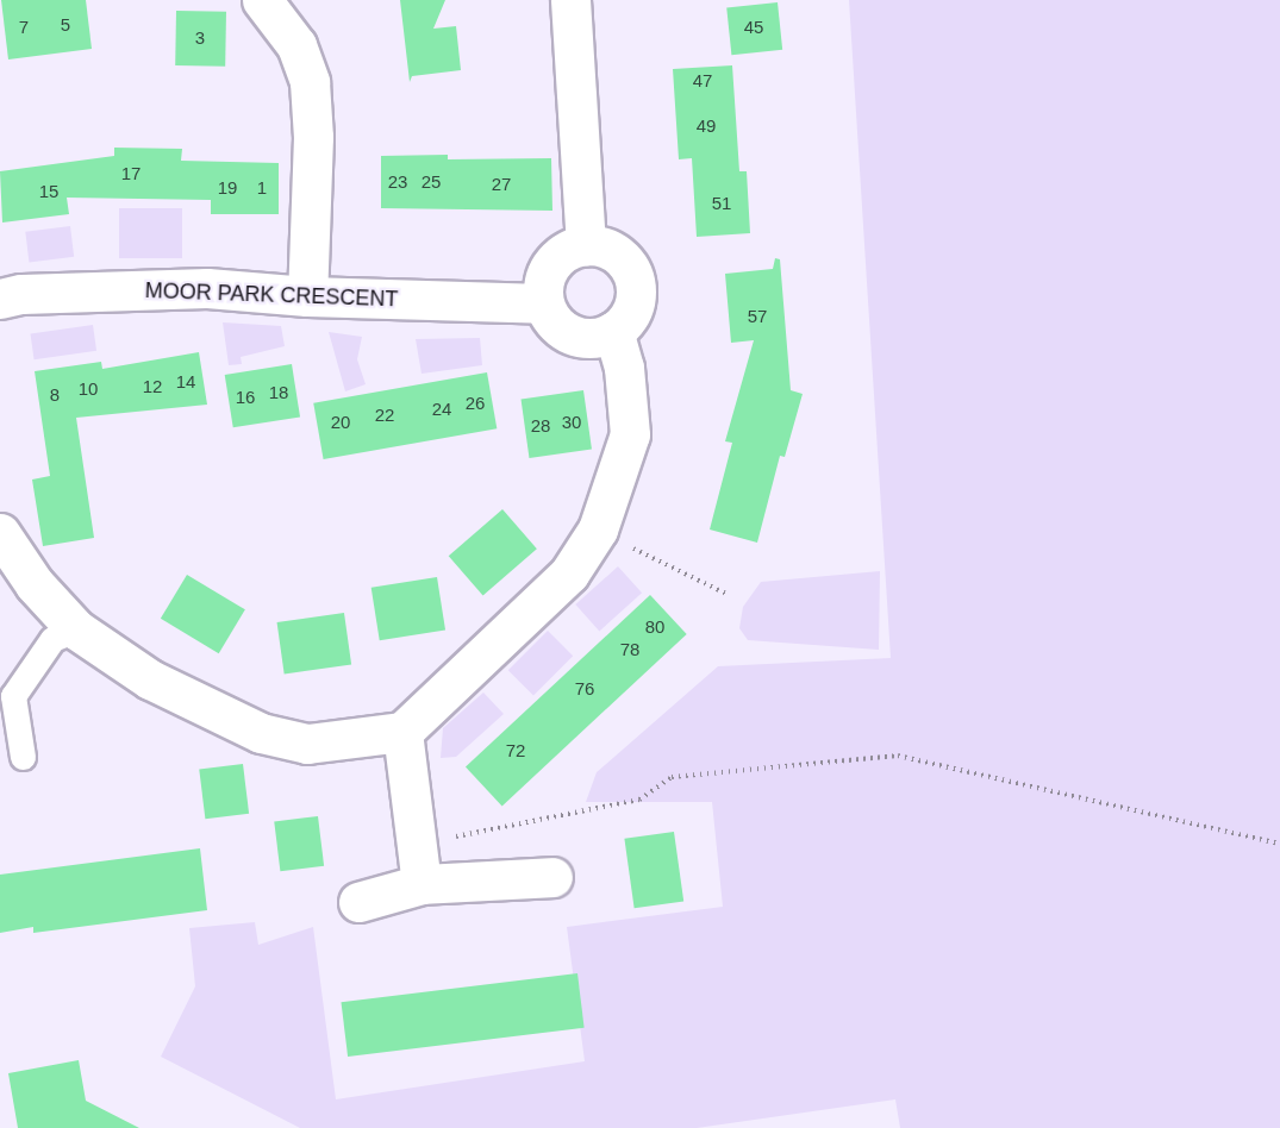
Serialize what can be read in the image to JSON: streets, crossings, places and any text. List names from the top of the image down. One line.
{"streets":{"street":["MOOR PARK CRESCENT"]},"house_numbers":["5","7","45","3","47","49","17","23","25","27","19","1","15","51","57","14","12","10","18","8","16","26","24","22","20","30","28","80","78","76","72"]}
